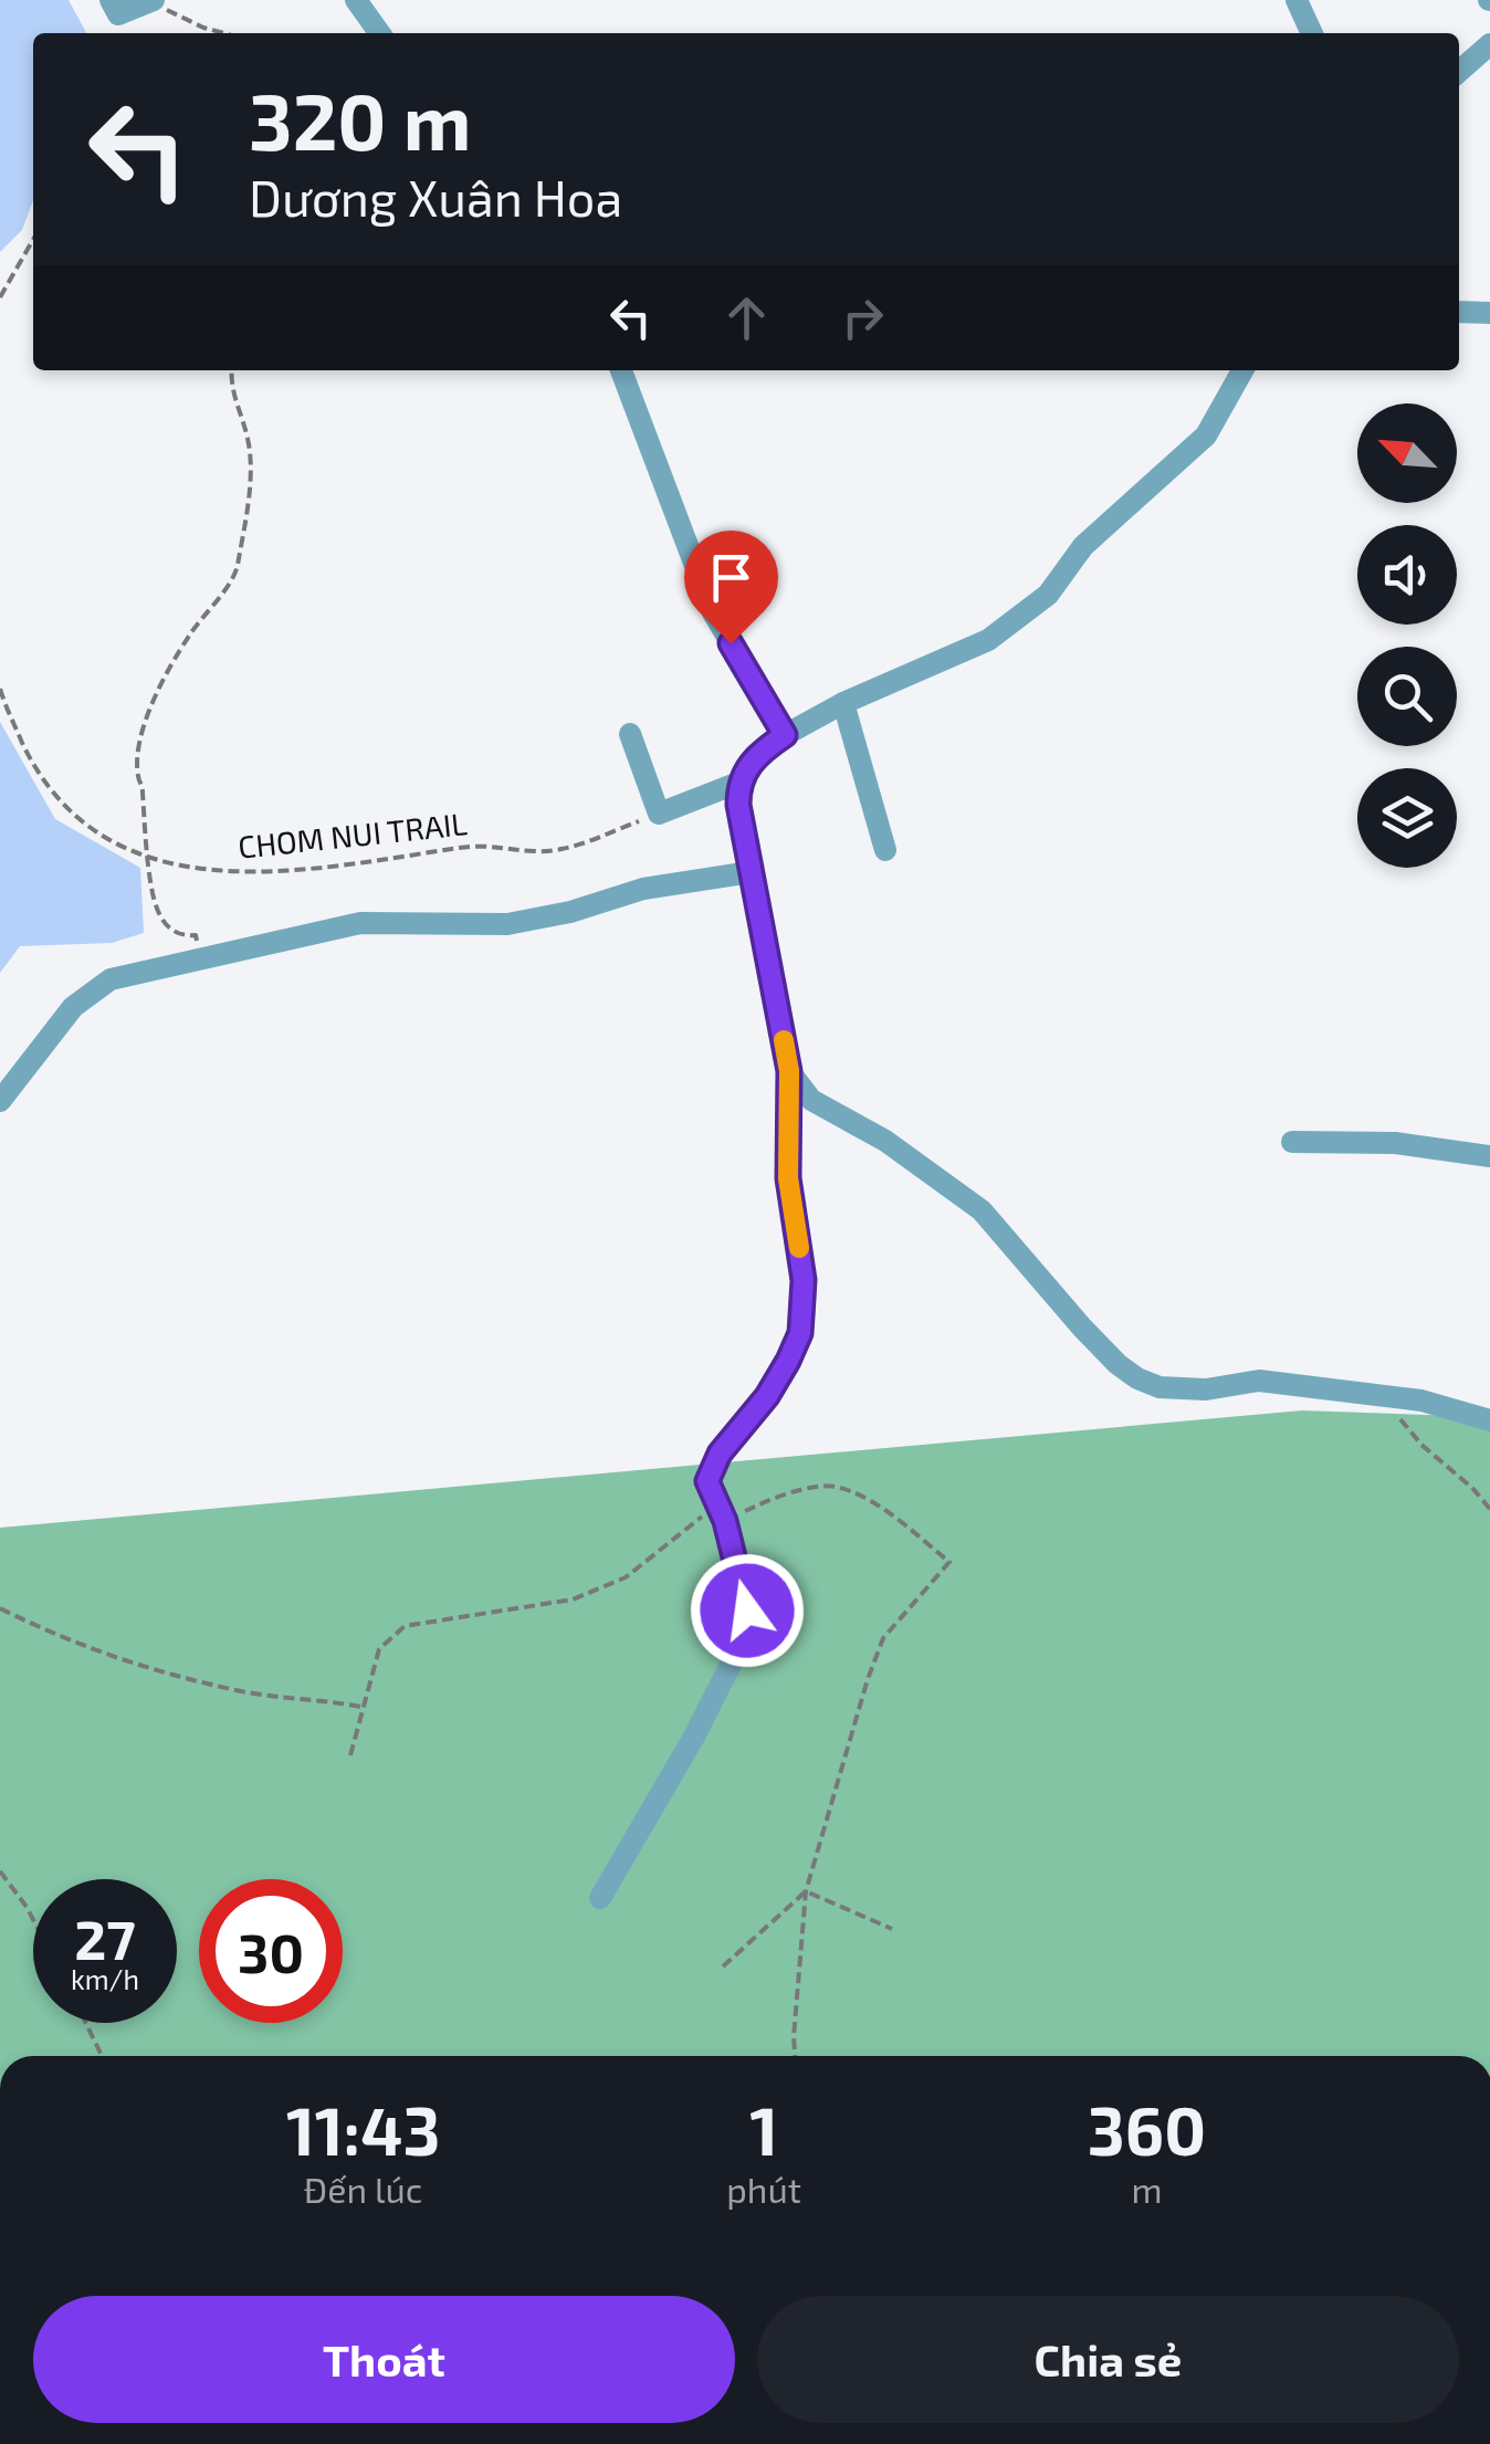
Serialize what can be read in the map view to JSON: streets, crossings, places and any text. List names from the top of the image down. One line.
{"streets":{"path":["CHOM NUI TRAIL"]},"north":"top left","page":{"turn":["320 m","Dương Xuân Hoa"],"speed":"27 km/h","limit":"30","eta":["11:43","Đến lúc","1","phút","360","m"],"buttons":["Thoát","Chia sẻ"]}}
